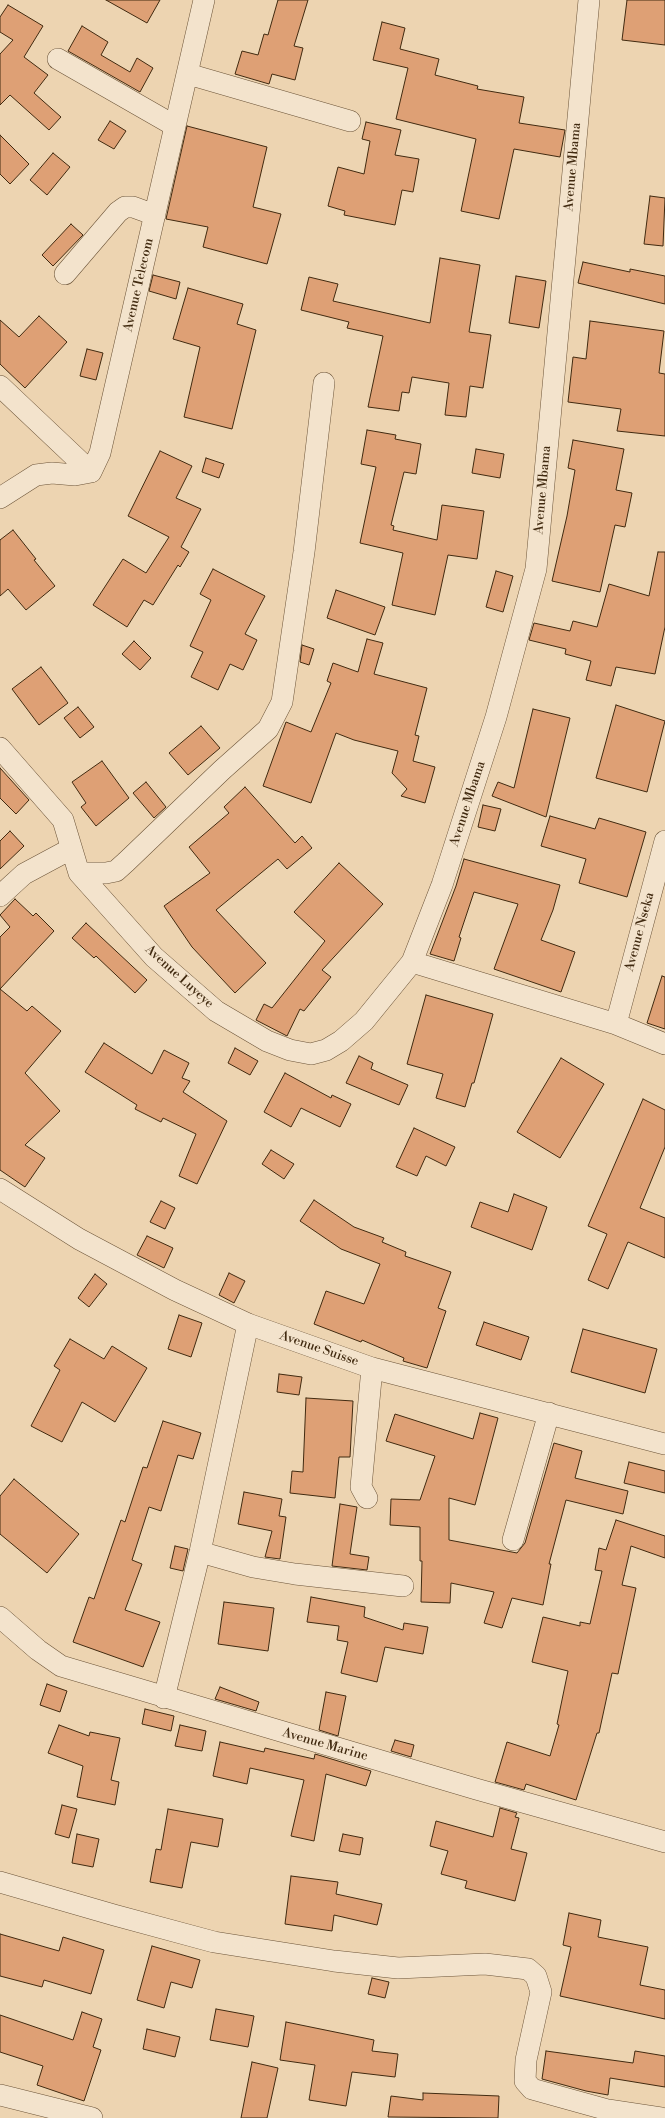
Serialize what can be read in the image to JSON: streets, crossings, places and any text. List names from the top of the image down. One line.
{"streets":{"street":["Avenue Mbama","Avenue Telecom","Avenue Nseka","Avenue Luyeye","Avenue Suisse","Avenue Marine"]},"crossings":[["Avenue Mbama","Avenue Luyeye"]]}
